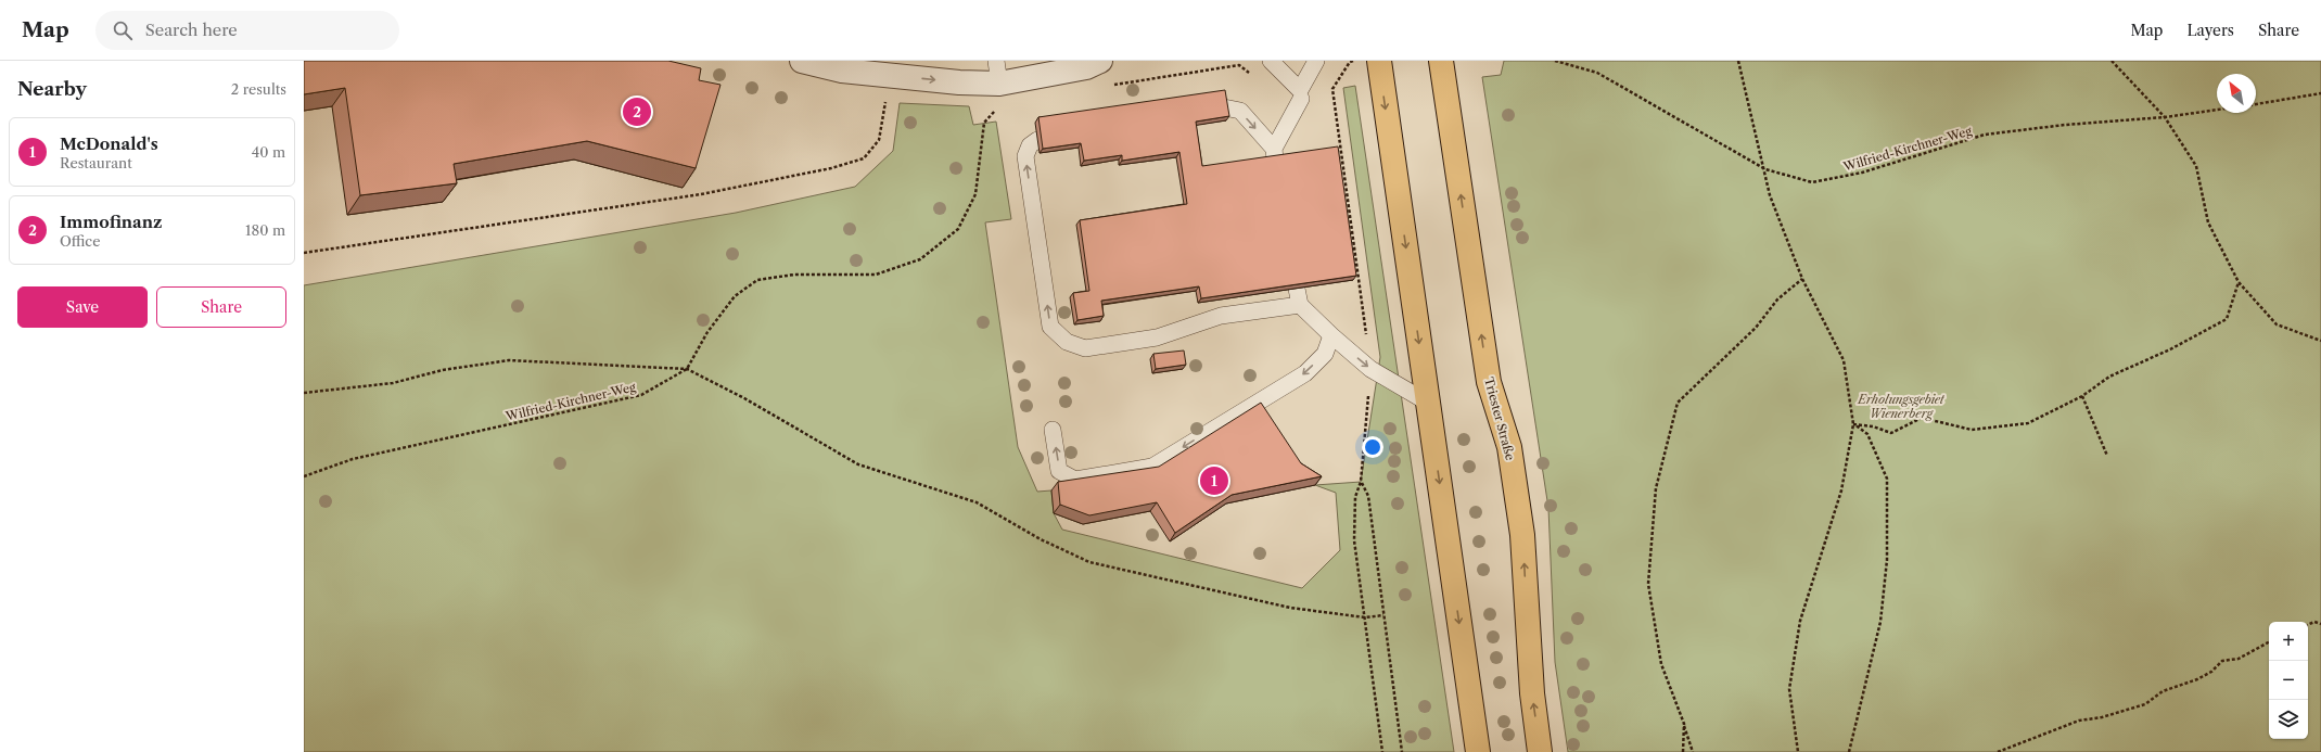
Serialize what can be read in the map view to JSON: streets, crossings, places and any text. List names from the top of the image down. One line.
{"streets":{"main road":["Triester Straße"],"path":["Wilfried-Kirchner-Weg"]},"parks":["Erholungsgebiet Wienerberg"],"north":"top left","page":{"header":"Map","search":"Search here","nav":["Map","Layers","Share"],"heading":["Nearby","2 results"],"pins":["2","1"],"list":[{"mark":"1","name":"McDonald's","note":"Restaurant","value":"40 m"},{"mark":"2","name":"Immofinanz","note":"Office","value":"180 m"}],"buttons":["Save","Share"],"map_buttons":["+","−"]}}
